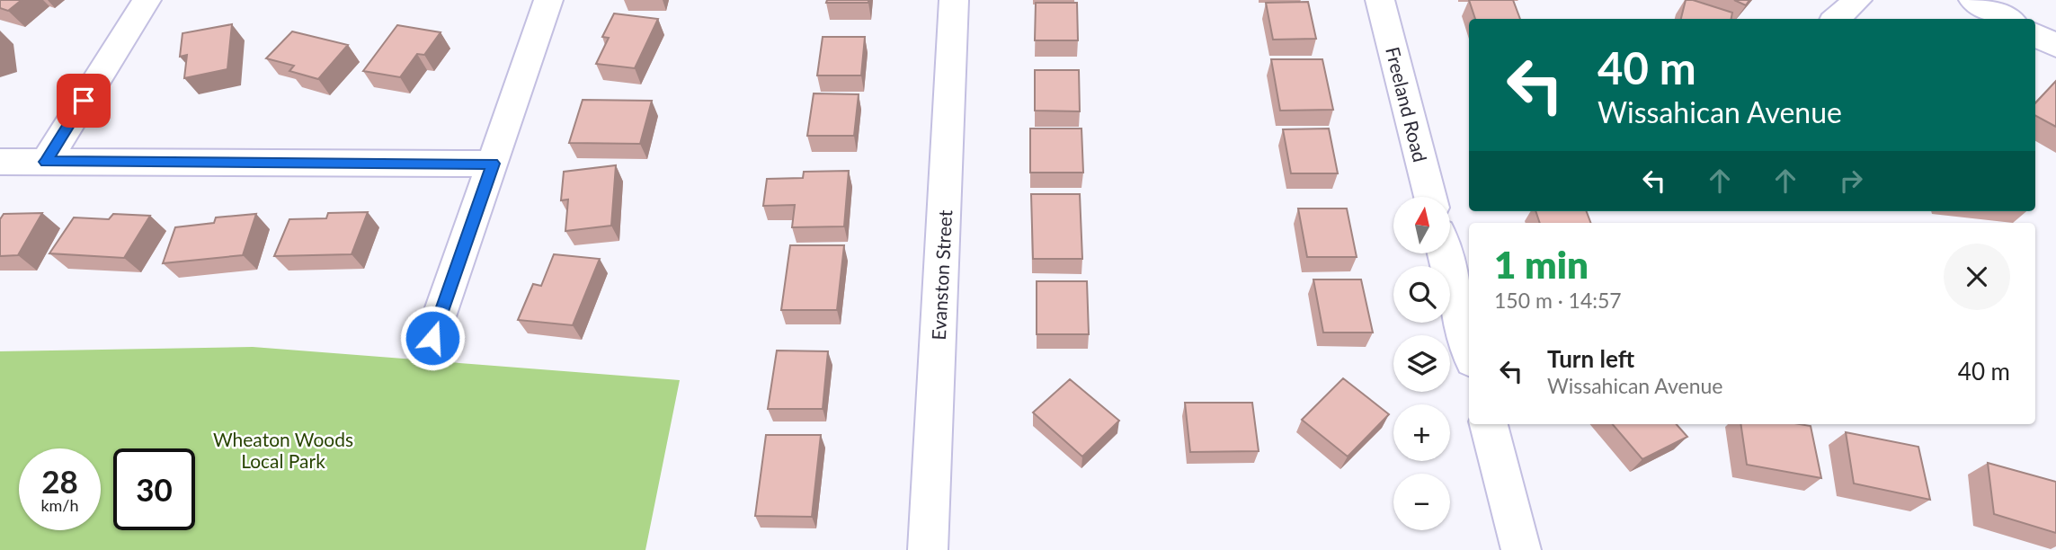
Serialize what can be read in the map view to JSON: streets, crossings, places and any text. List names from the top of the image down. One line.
{"streets":{"street":["Freeland Road","Evanston Street"]},"parks":["Wheaton Woods Local Park"],"north":"top","page":{"turn":["40 m","Wissahican Avenue"],"map_buttons":["+","−"],"heading":["1 min","150 m · 14:57"],"list":[{"name":"Turn left","note":"Wissahican Avenue","value":"40 m"}],"speed":"28 km/h","limit":"30"}}
